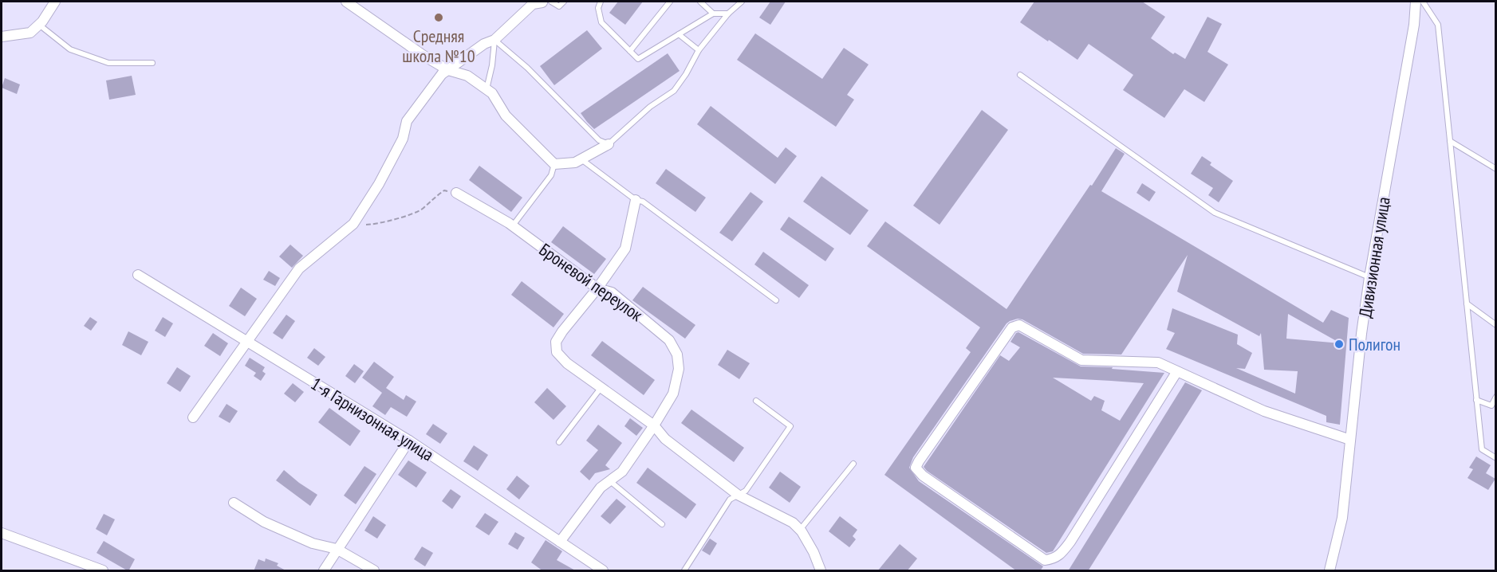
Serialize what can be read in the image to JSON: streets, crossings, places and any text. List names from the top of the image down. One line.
{"streets":{"street":["Дивизионная улица","Броневой переулок","1-я Гарнизонная улица"]},"crossings":[["Броневой переулок","1-я Гарнизонная улица"]],"places":["Средняя школа №10","Полигон"]}
